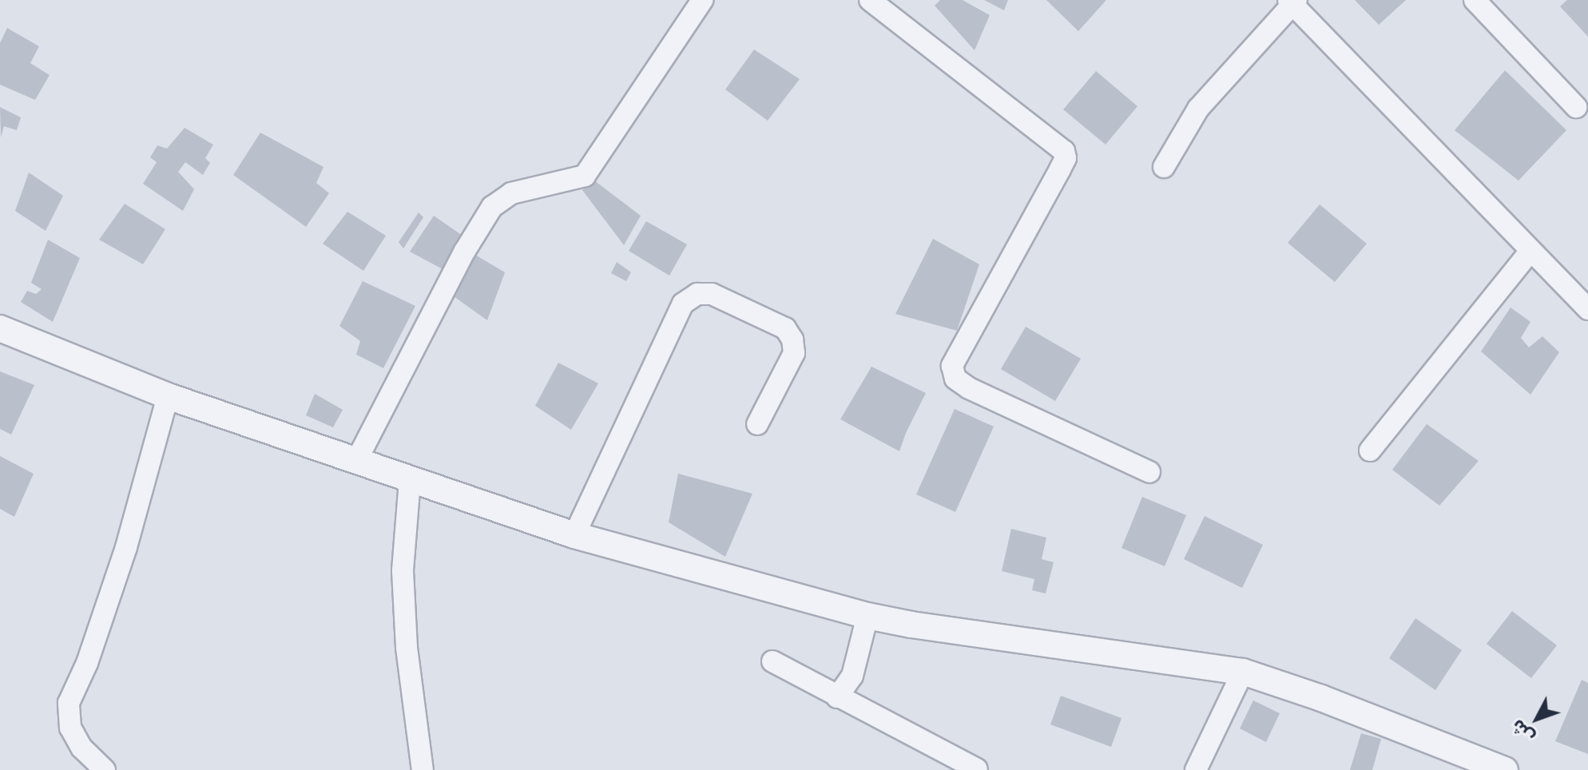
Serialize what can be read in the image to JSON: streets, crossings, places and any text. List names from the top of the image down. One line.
{"north":"bottom left"}
